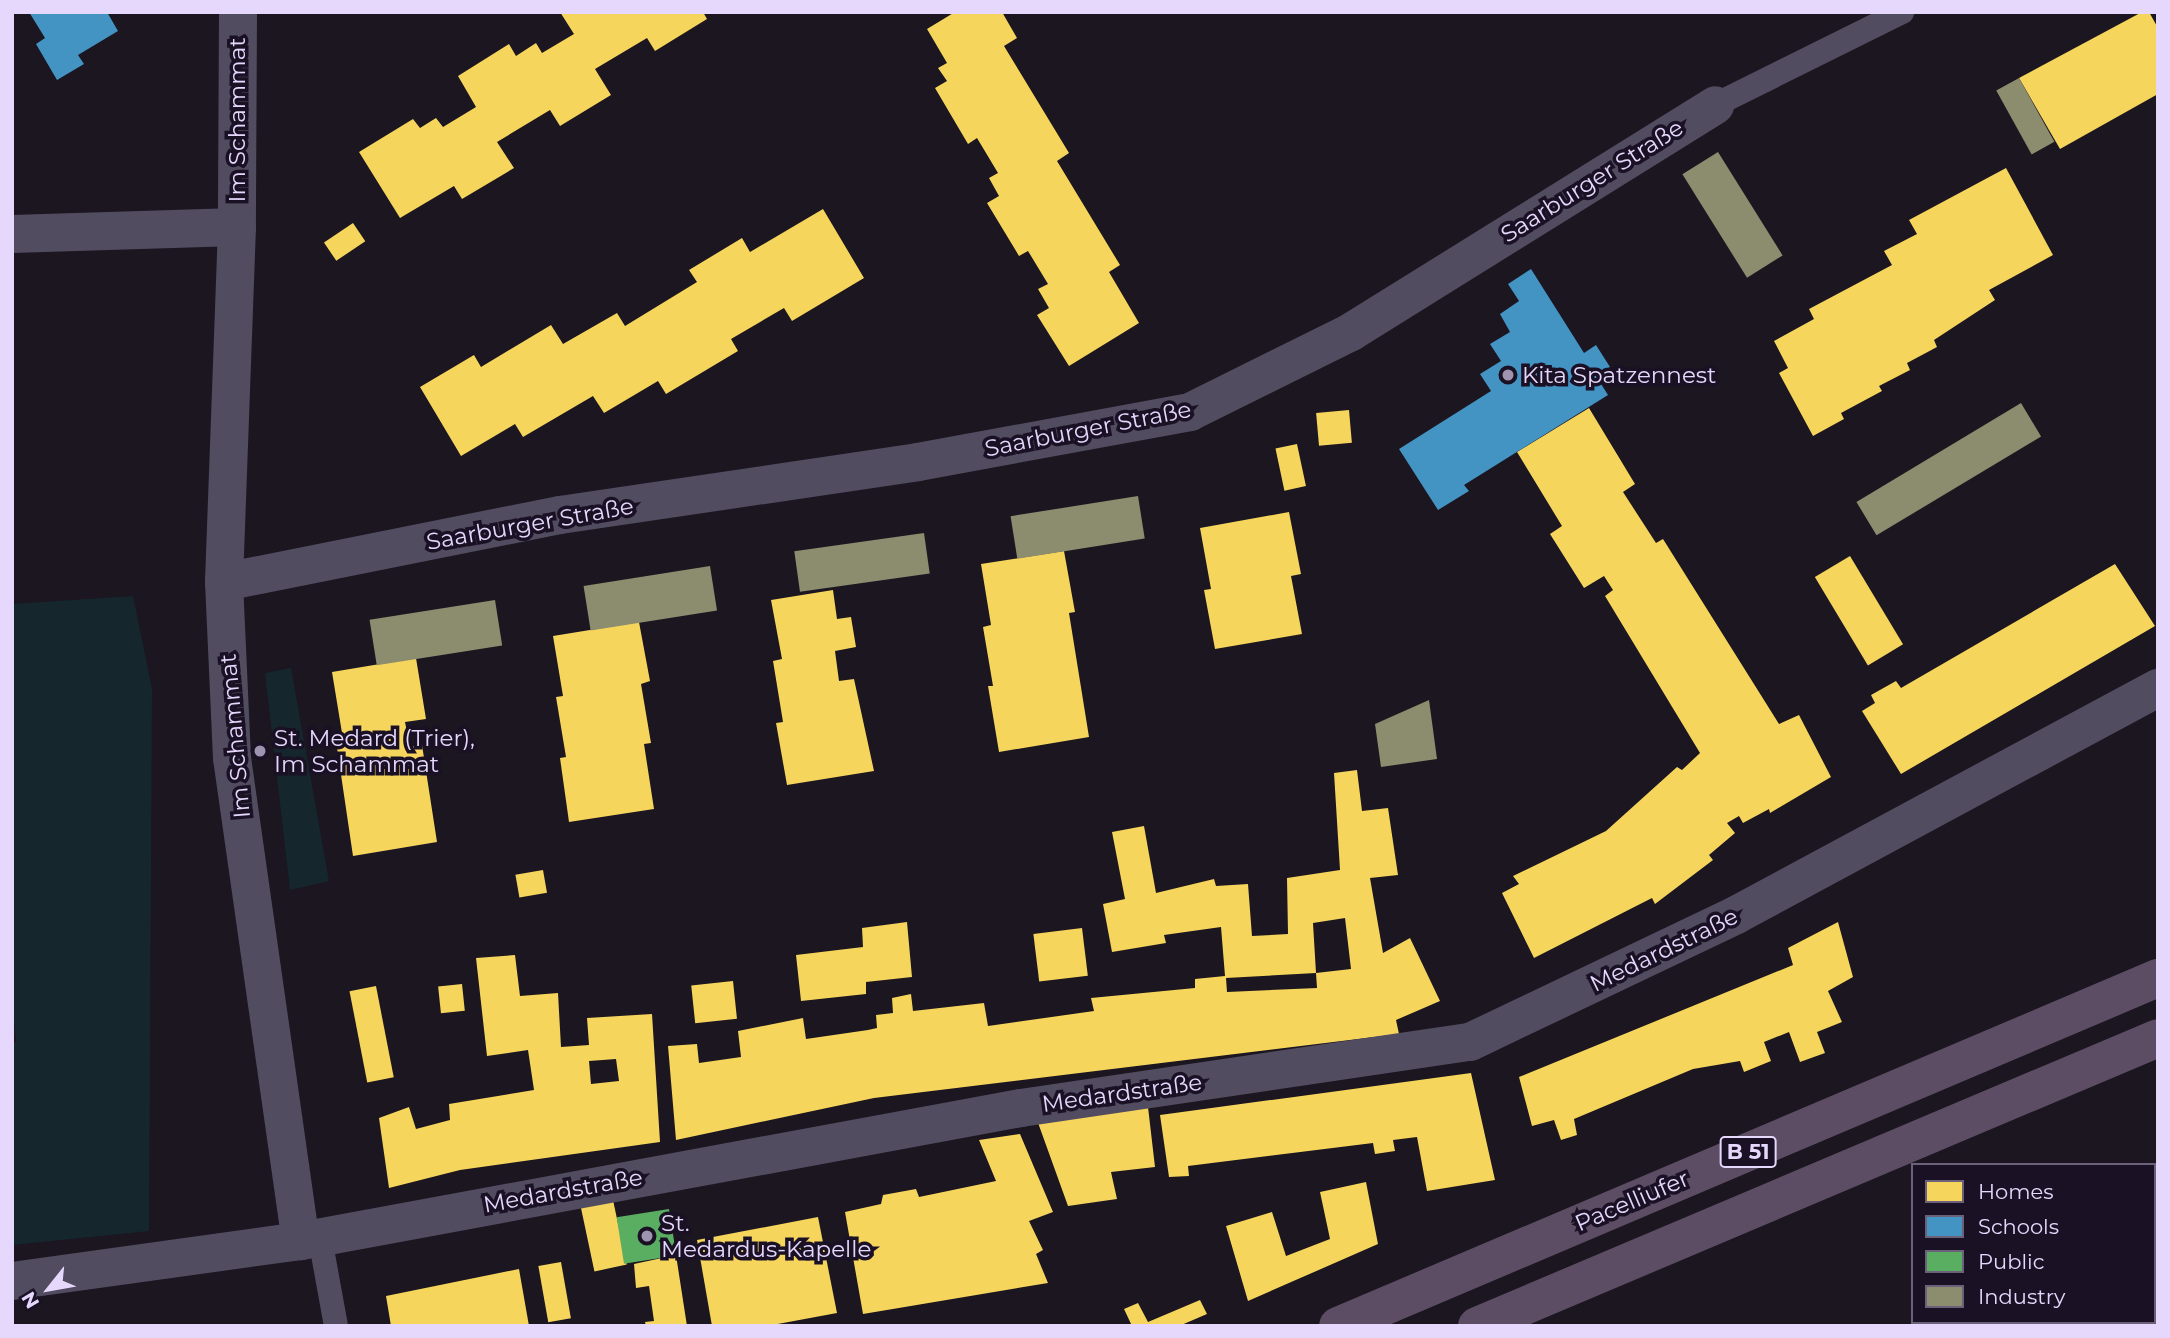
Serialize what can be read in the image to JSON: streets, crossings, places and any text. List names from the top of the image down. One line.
{"streets":{"main road":["B 51","Pacelliufer"],"street":["Im Schammat","Saarburger Straße","Medardstraße"]},"crossings":[["Im Schammat","Saarburger Straße"],["Im Schammat","Medardstraße"]],"places":["Kita Spatzennest","St. Medard (Trier), Im Schammat","St. Medardus-Kapelle"],"legend":["Homes","Schools","Public","Industry"],"north":"bottom left"}
